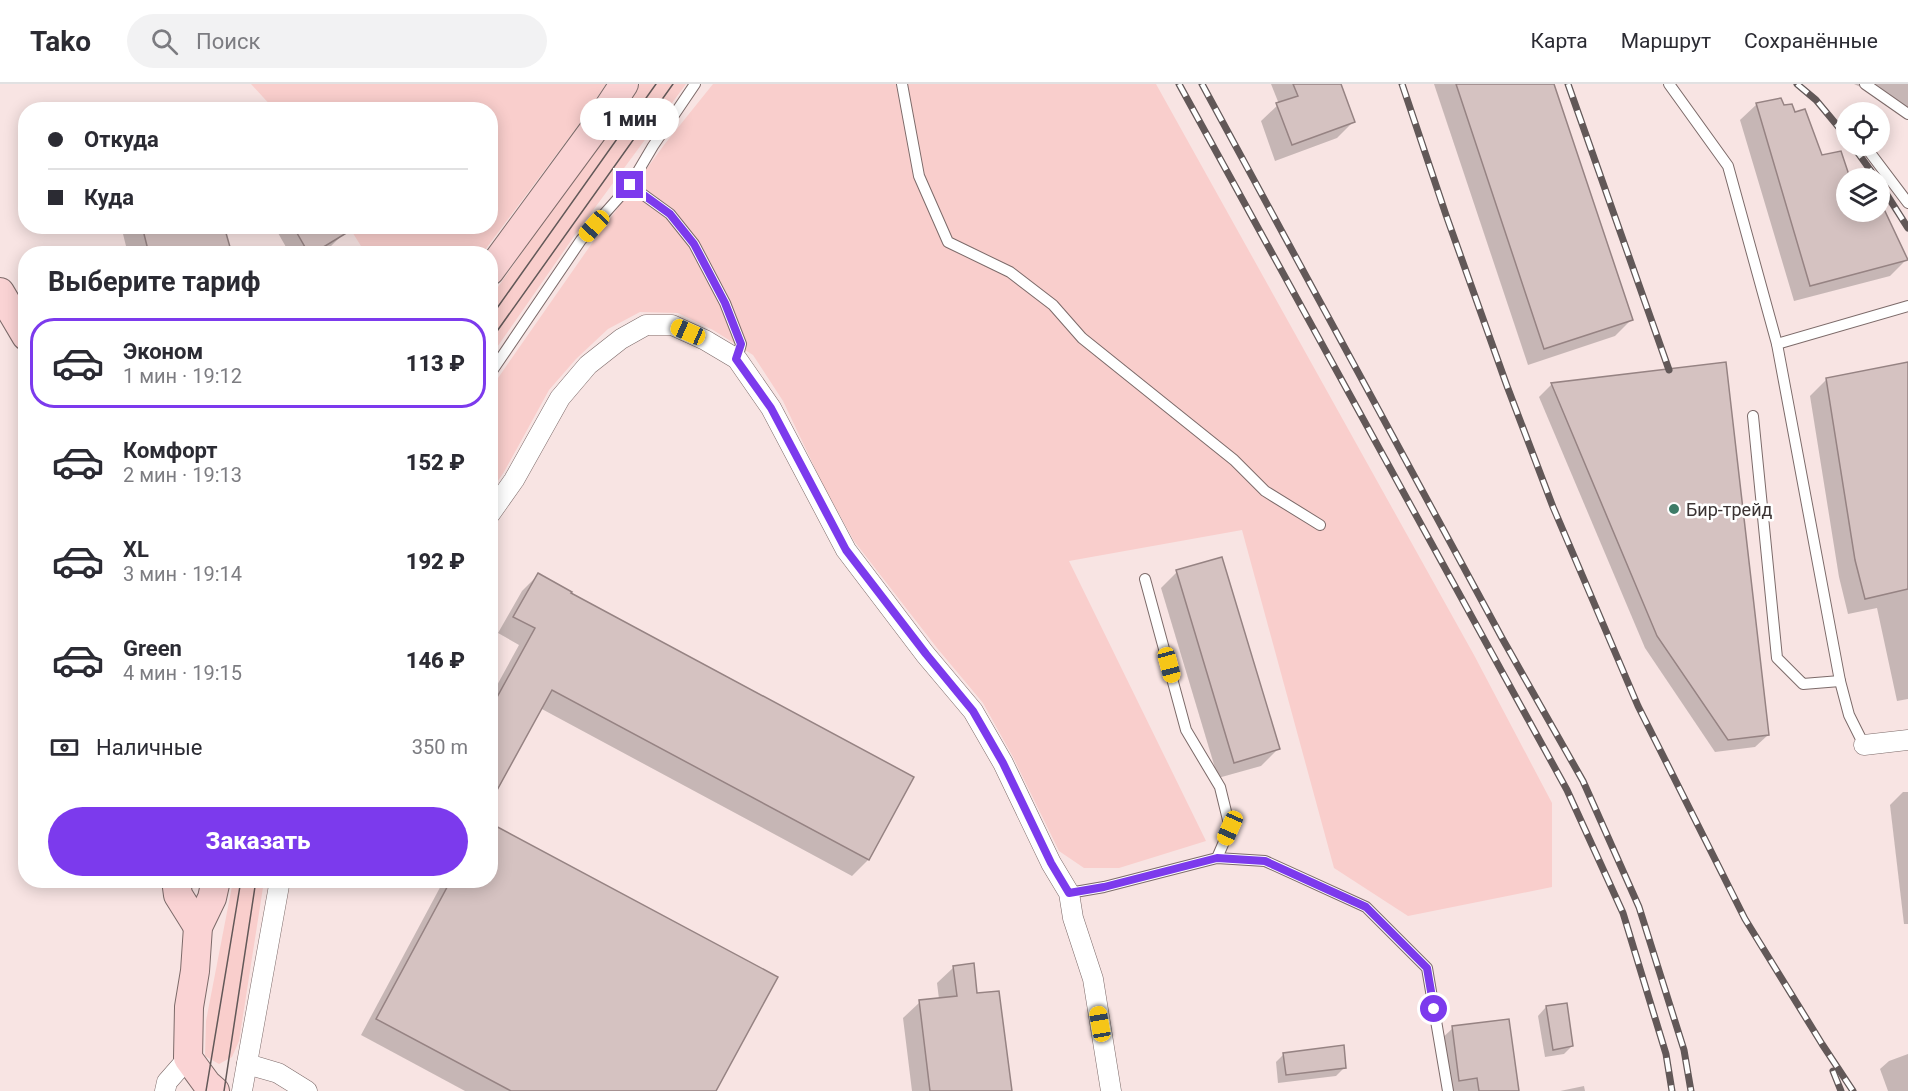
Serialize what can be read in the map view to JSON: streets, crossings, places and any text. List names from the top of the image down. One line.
{"places":["Бир-трейд"],"page":{"header":"Tako","search":"Поиск","nav":["Карта","Маршрут","Сохранённые"],"bubble":"1 мин","banner":["Откуда","Куда"],"heading":"Выберите тариф","list":[{"name":"Эконом","note":"1 мин · 19:12","value":"113 ₽"},{"name":"Комфорт","note":"2 мин · 19:13","value":"152 ₽"},{"name":"XL","note":"3 мин · 19:14","value":"192 ₽"},{"name":"Green","note":"4 мин · 19:15","value":"146 ₽"}],"pay":["Наличные","350 m"],"buttons":"Заказать"}}
